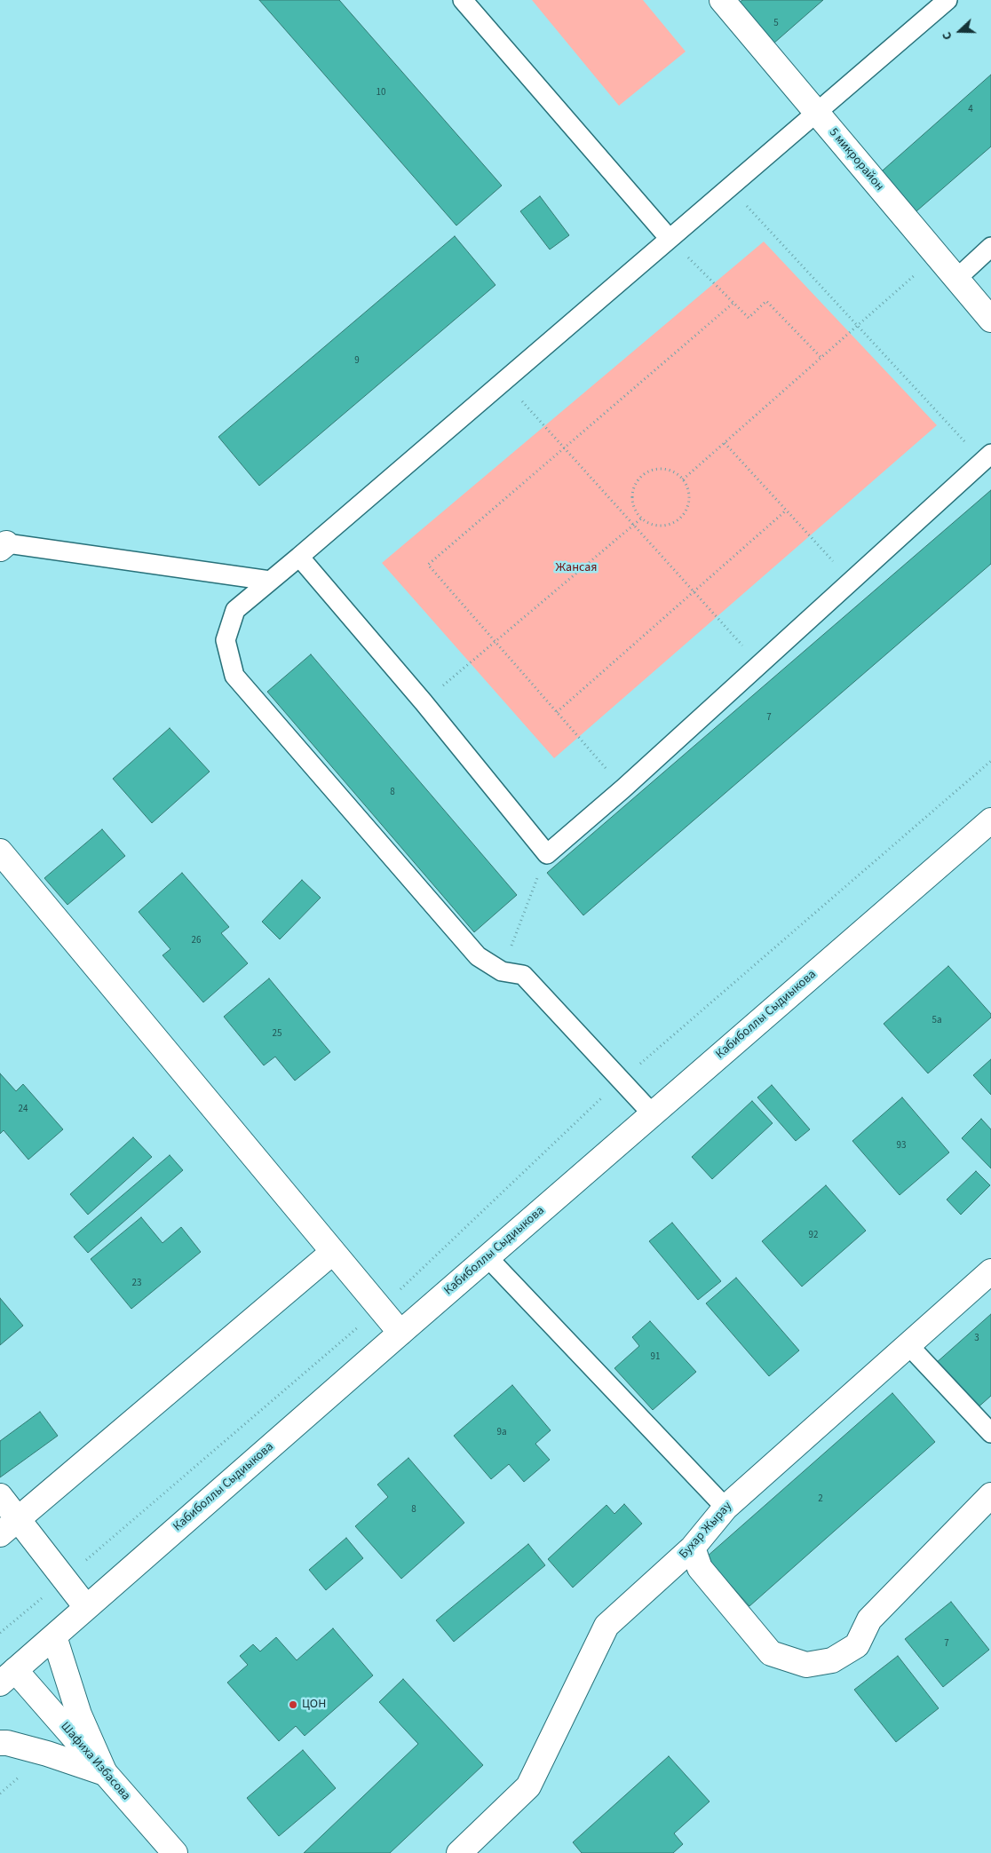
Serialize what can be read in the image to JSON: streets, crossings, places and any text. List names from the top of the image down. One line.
{"streets":{"street":["5 микрорайон","Кабиболлы Сыдиыкова","Бухар Жырау","Шафиха Избасова"]},"crossings":[["Кабиболлы Сыдиыкова","Шафиха Избасова"]],"parks":["Жансая"],"places":["ЦОН"],"house_numbers":["5","10","4","9","7","8","26","5а","25","24","93","92","23","3","91","9а","2","8","7"],"north":"left"}
